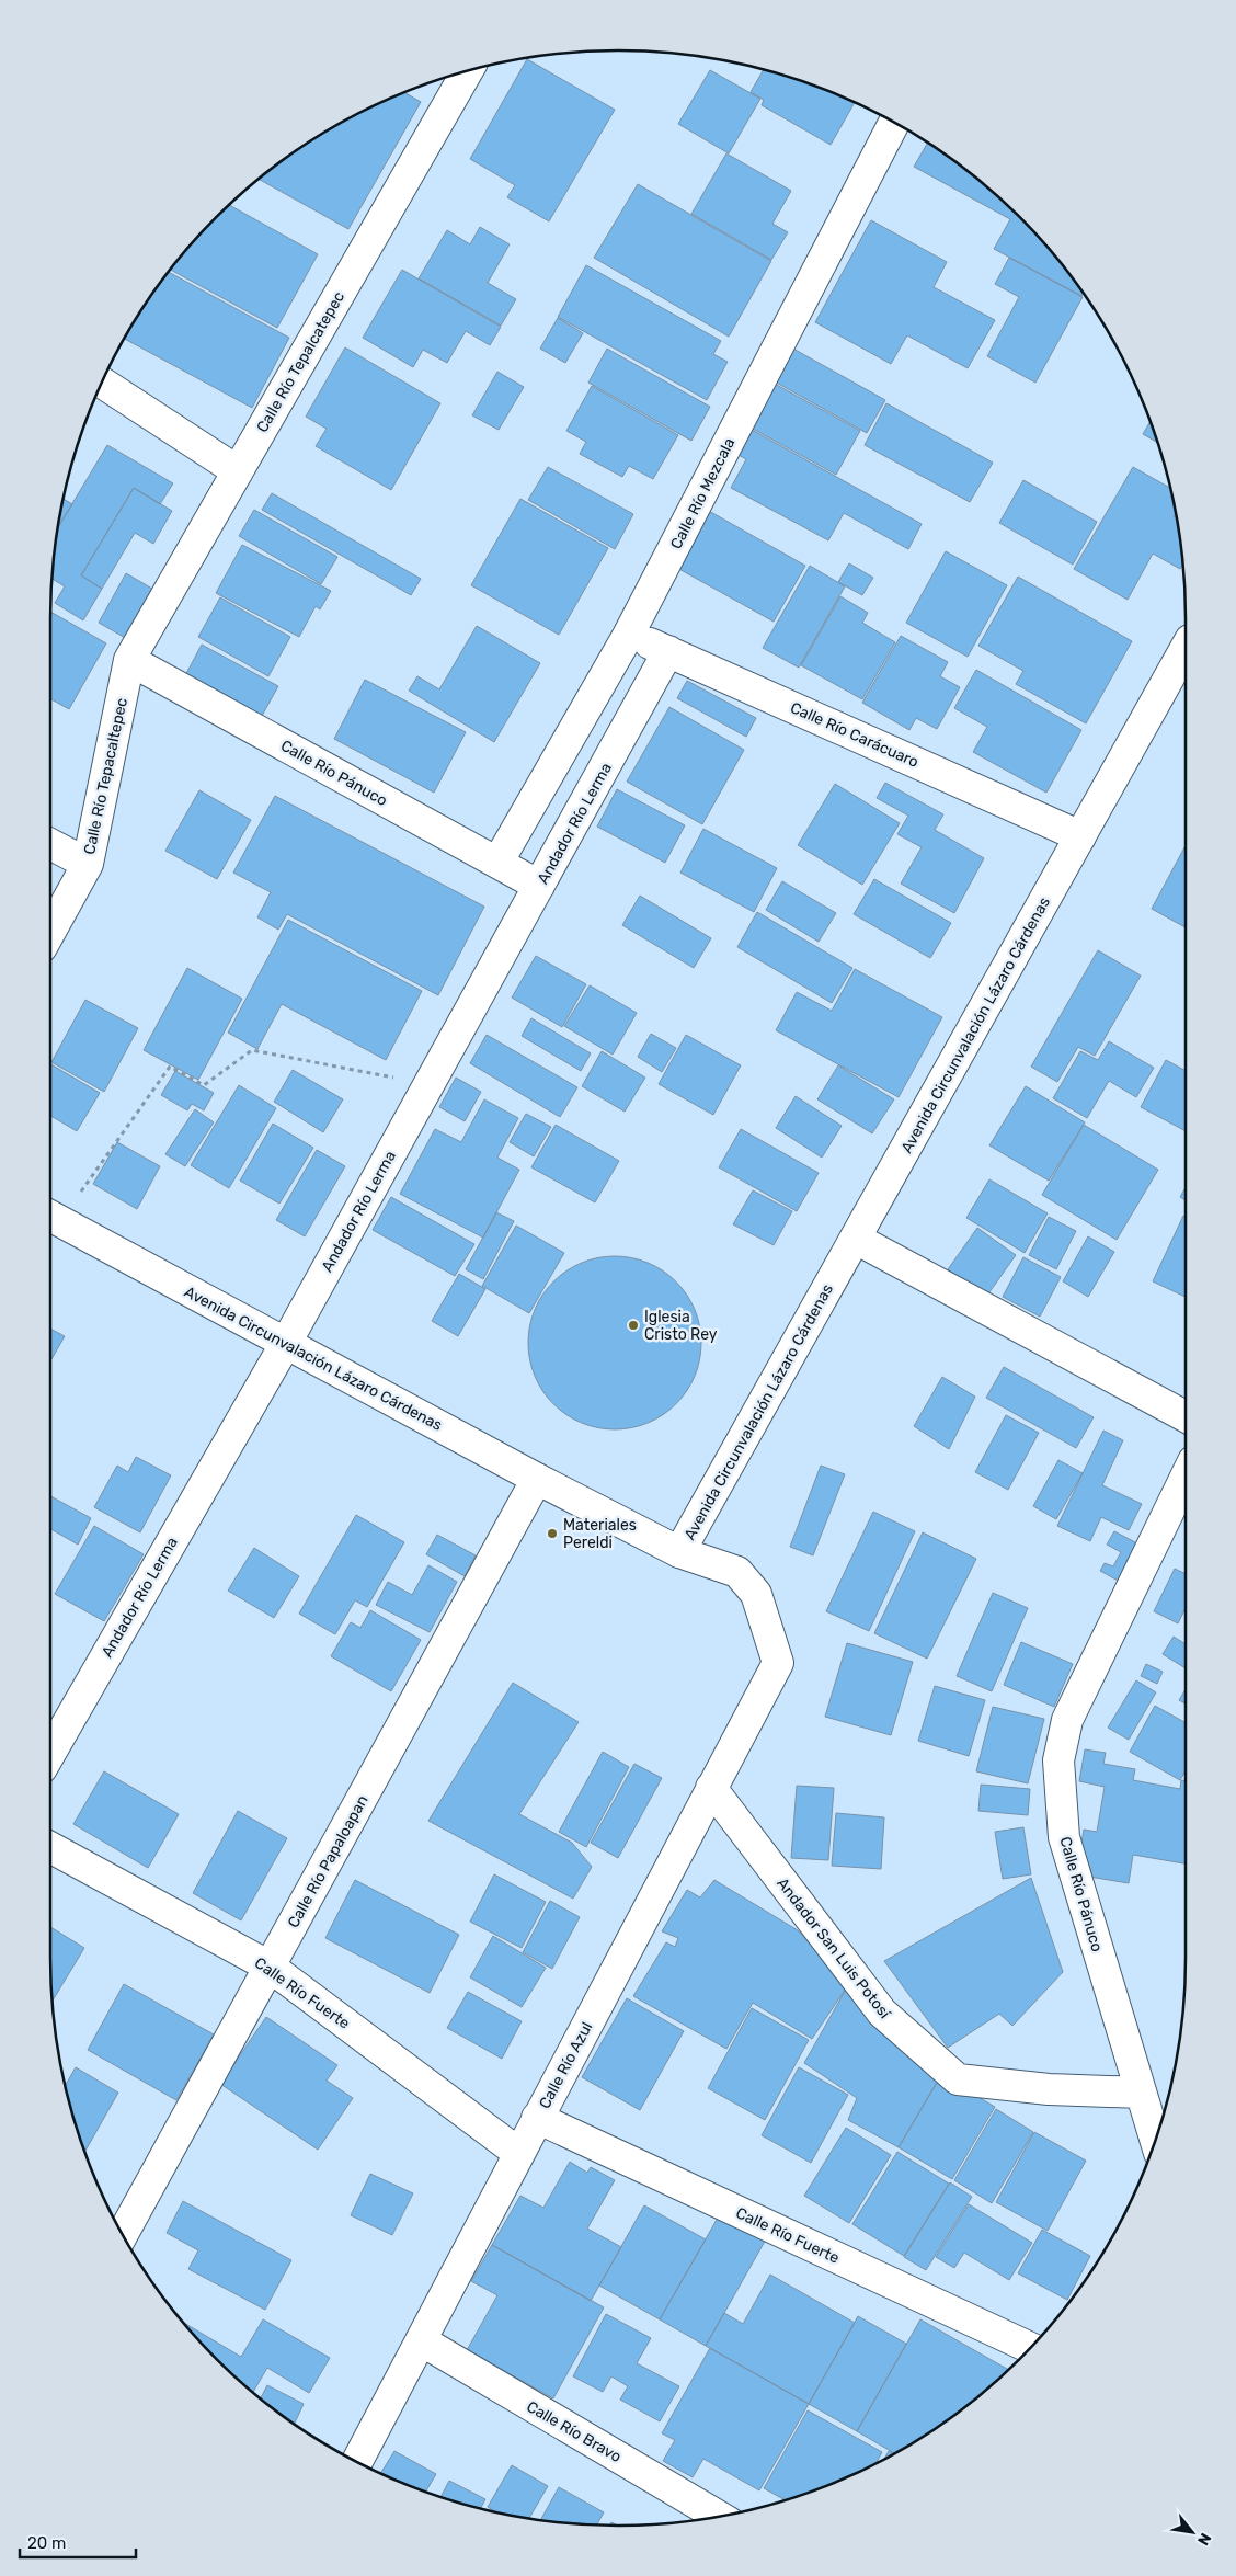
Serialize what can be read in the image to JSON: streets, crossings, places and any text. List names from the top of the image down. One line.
{"streets":{"street":["Calle Río Tepalcatepec","Calle Río Mezcala","Calle Río Carácuaro","Calle Río Pánuco","Calle Río Tepacaltepec","Andador Río Lerma","Avenida Circunvalación Lázaro Cárdenas","Calle Río Papaloapan","Andador San Luis Potosí","Calle Río Fuerte","Calle Río Azul","Calle Río Bravo"]},"crossings":[["Calle Río Tepalcatepec","Calle Río Pánuco"],["Calle Río Tepalcatepec","Calle Río Tepacaltepec"],["Calle Río Mezcala","Calle Río Carácuaro"],["Calle Río Mezcala","Calle Río Pánuco"],["Calle Río Carácuaro","Andador Río Lerma"],["Calle Río Carácuaro","Avenida Circunvalación Lázaro Cárdenas"],["Calle Río Pánuco","Calle Río Tepacaltepec"],["Calle Río Pánuco","Andador Río Lerma"],["Calle Río Pánuco","Andador San Luis Potosí"],["Andador Río Lerma","Avenida Circunvalación Lázaro Cárdenas"],["Avenida Circunvalación Lázaro Cárdenas","Calle Río Papaloapan"],["Avenida Circunvalación Lázaro Cárdenas","Calle Río Azul"],["Calle Río Papaloapan","Calle Río Fuerte"],["Andador San Luis Potosí","Calle Río Azul"],["Calle Río Fuerte","Calle Río Azul"],["Calle Río Azul","Calle Río Bravo"]],"places":["Iglesia Cristo Rey","Materiales Pereldi"],"scale_bar":"20 m","north":"bottom right"}
